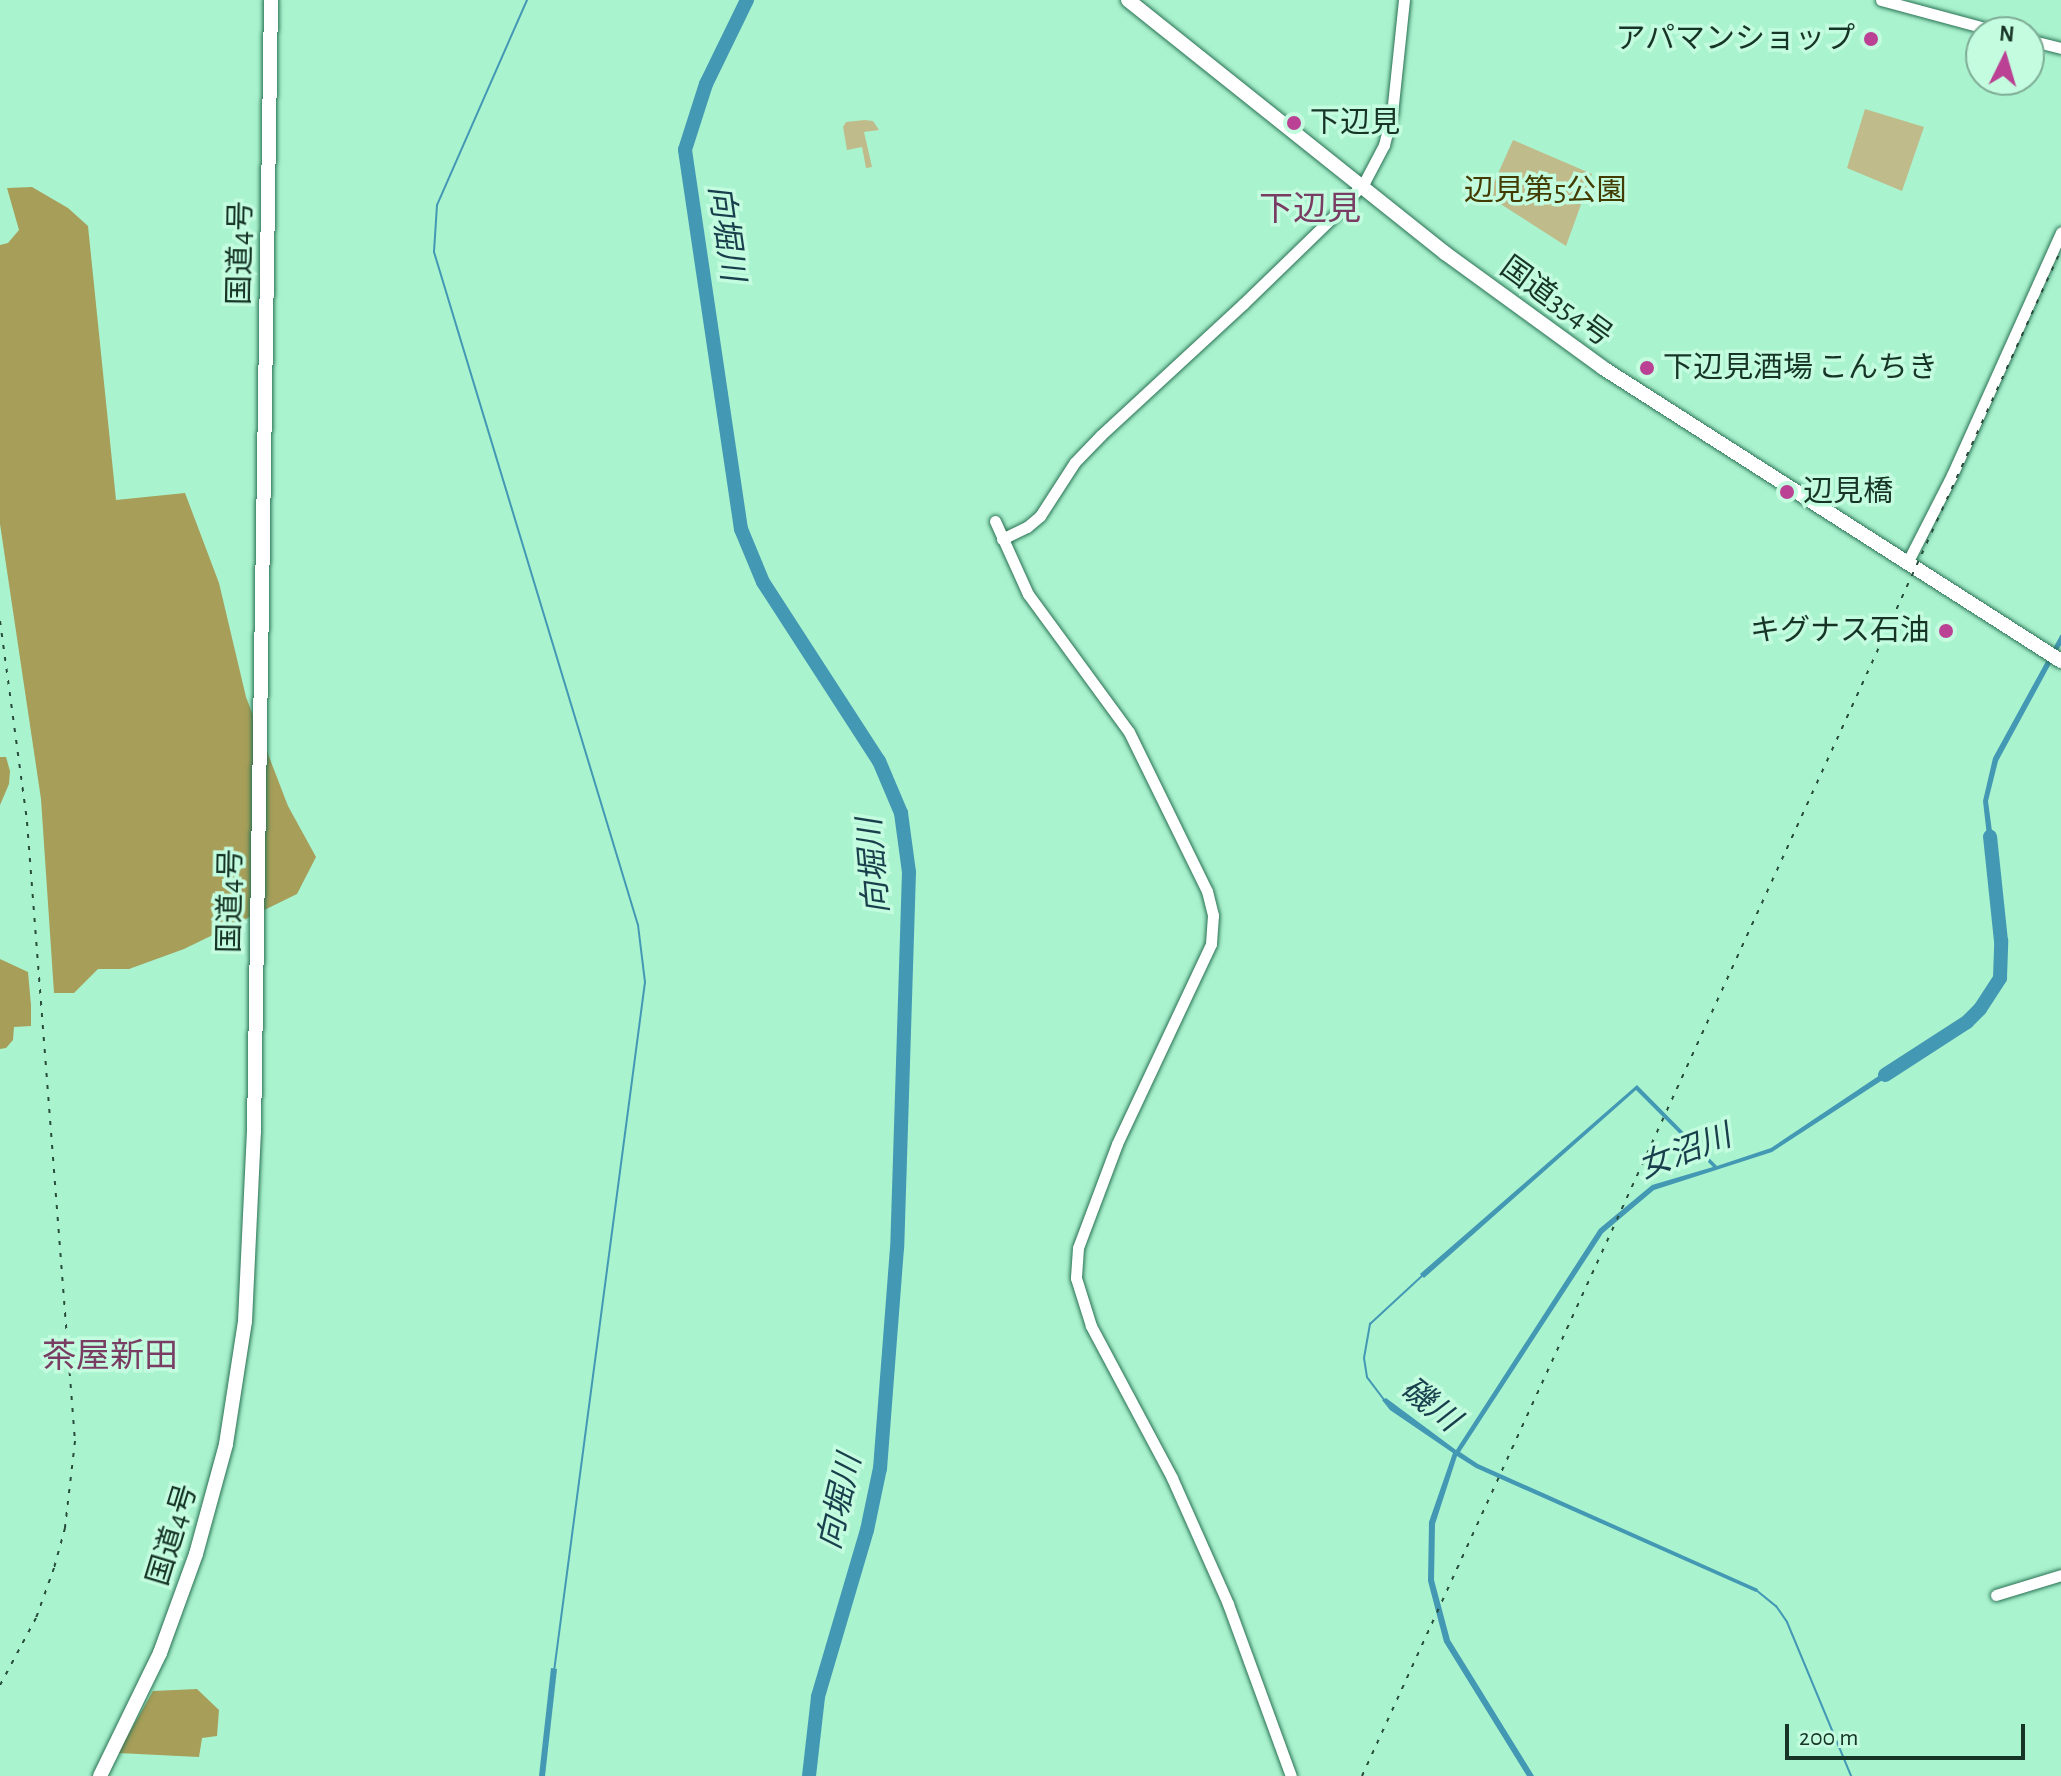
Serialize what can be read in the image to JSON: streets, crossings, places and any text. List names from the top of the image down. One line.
{"streets":{"highway":["国道4号","国道354号"]},"districts":["下辺見","茶屋新田"],"water":["向堀川","女沼川","磯川"],"parks":["辺見第5公園"],"places":["アパマンショップ","下辺見","下辺見酒場 こんちき","辺見橋","キグナス石油"],"scale_bar":"200 m","north":"top"}
